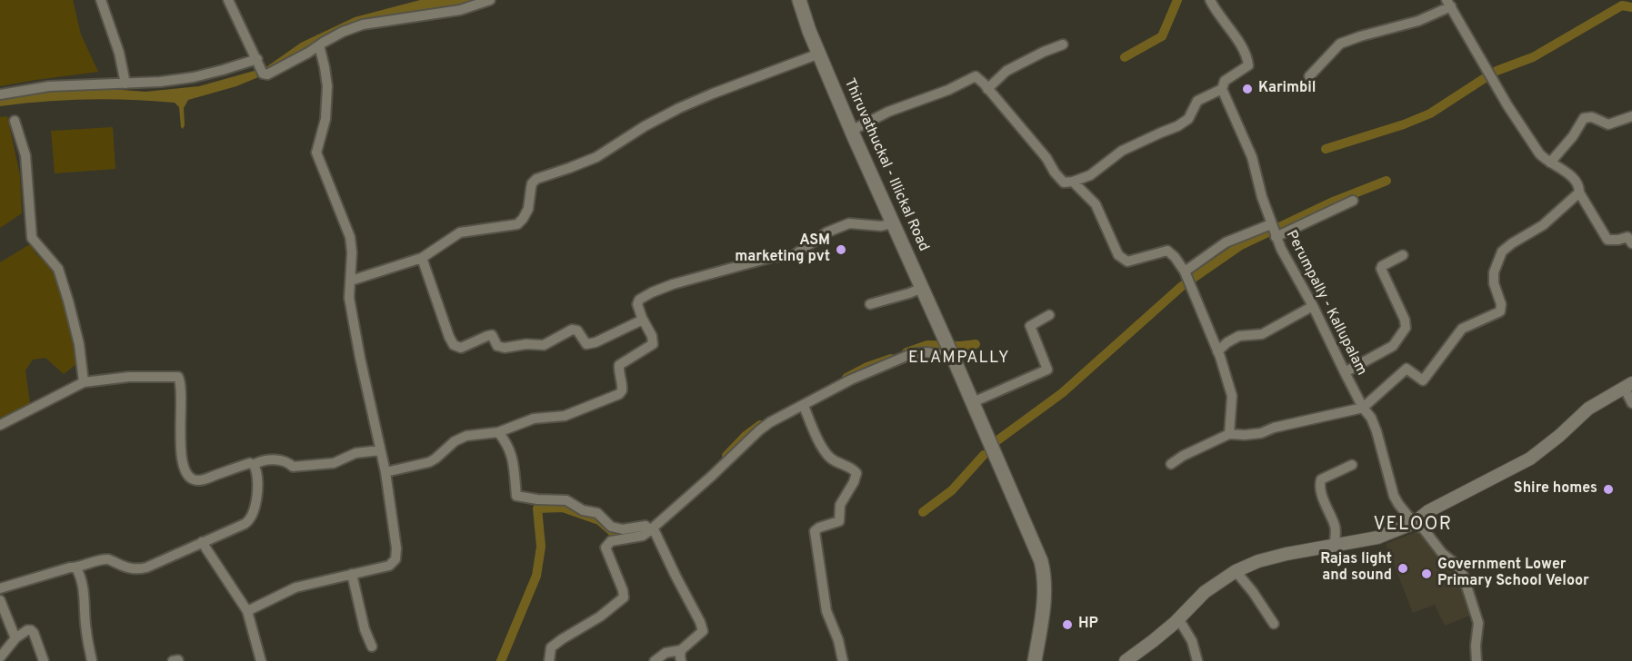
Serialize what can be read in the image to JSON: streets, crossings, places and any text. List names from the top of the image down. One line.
{"streets":{"main road":["Thiruvathuckal - Illickal Road"],"street":["Perumpally - Kallupalam"]},"districts":["ELAMPALLY","VELOOR"],"places":["Karimbil","ASM marketing pvt","Shire homes","Rajas light and sound","Government Lower Primary School Veloor","HP"]}
